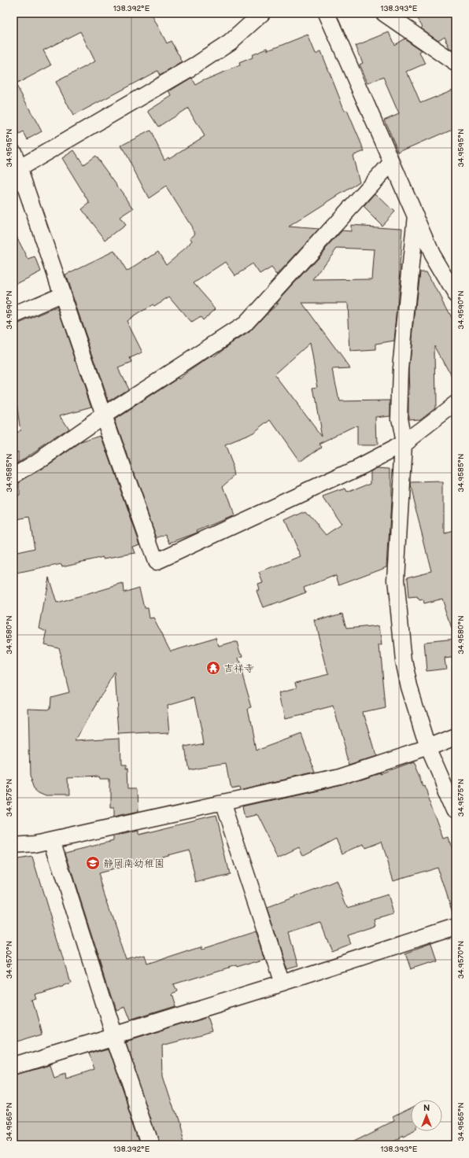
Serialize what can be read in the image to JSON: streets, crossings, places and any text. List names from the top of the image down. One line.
{"places":{"temple":["吉祥寺"],"school or university":["静岡南幼稚園"]},"north":"top","coordinates":["138.392°E","138.393°E","34.9595°N","34.9590°N","34.9585°N","34.9580°N","34.9575°N","34.9570°N","34.9565°N"]}
